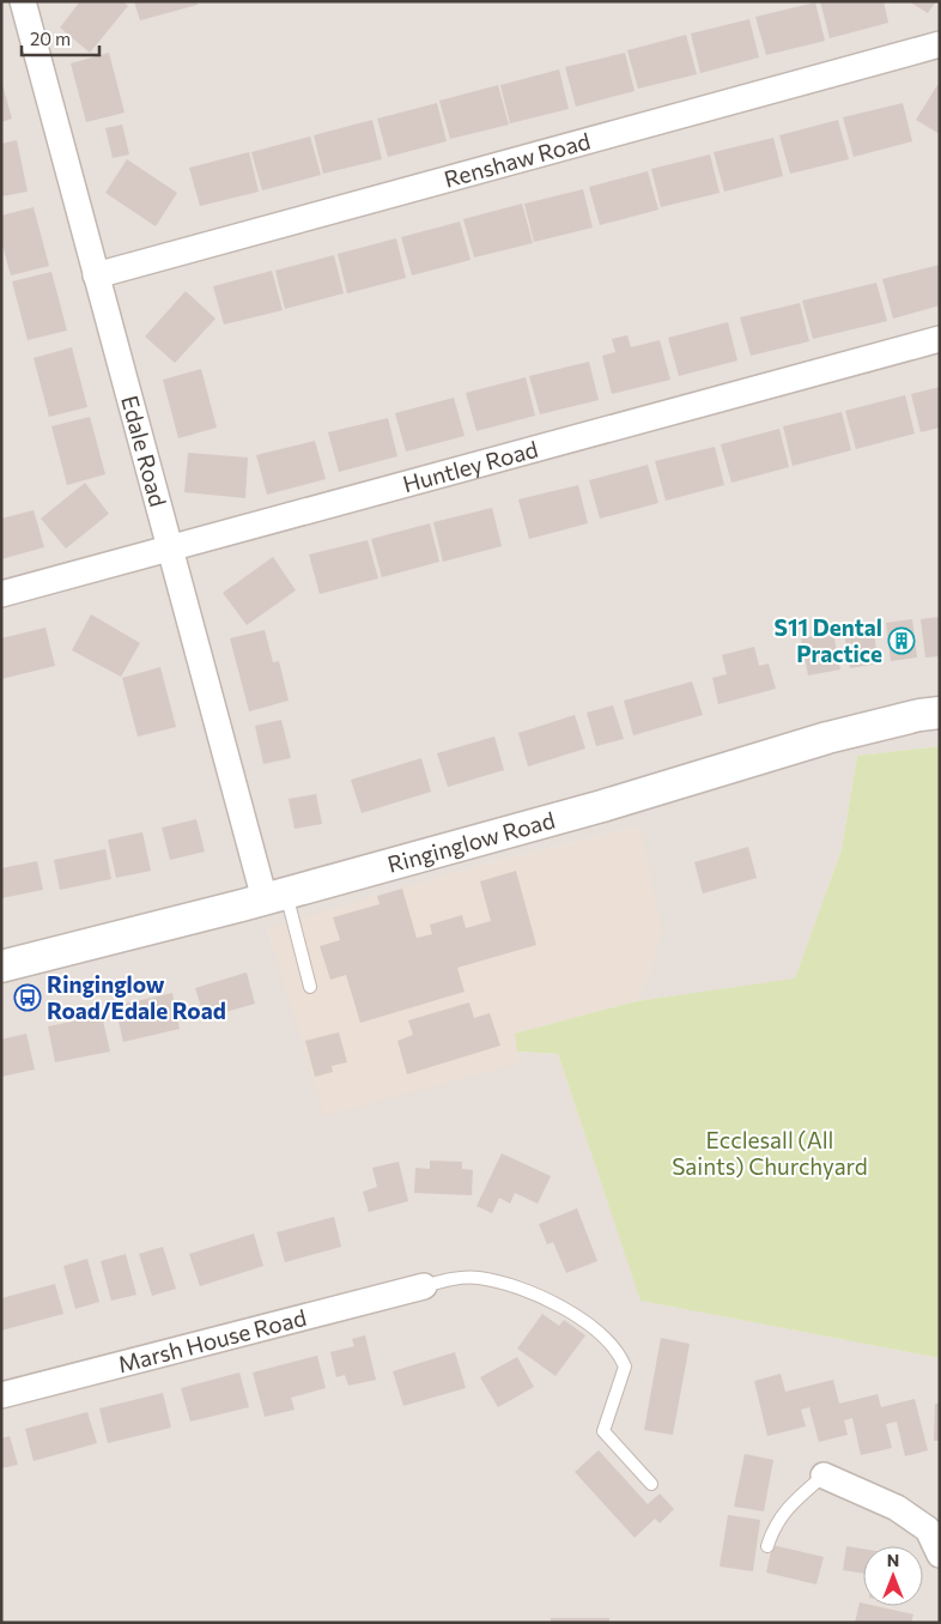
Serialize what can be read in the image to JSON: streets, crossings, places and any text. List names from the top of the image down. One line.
{"streets":{"street":["Renshaw Road","Edale Road","Huntley Road","Ringinglow Road","Marsh House Road"]},"crossings":[["Renshaw Road","Edale Road"],["Edale Road","Huntley Road"],["Edale Road","Ringinglow Road"]],"parks":["Ecclesall (All Saints) Churchyard"],"places":{"building":["S11 Dental Practice"],"bus stop":["Ringinglow Road/Edale Road"]},"scale_bar":"20 m","north":"top"}
